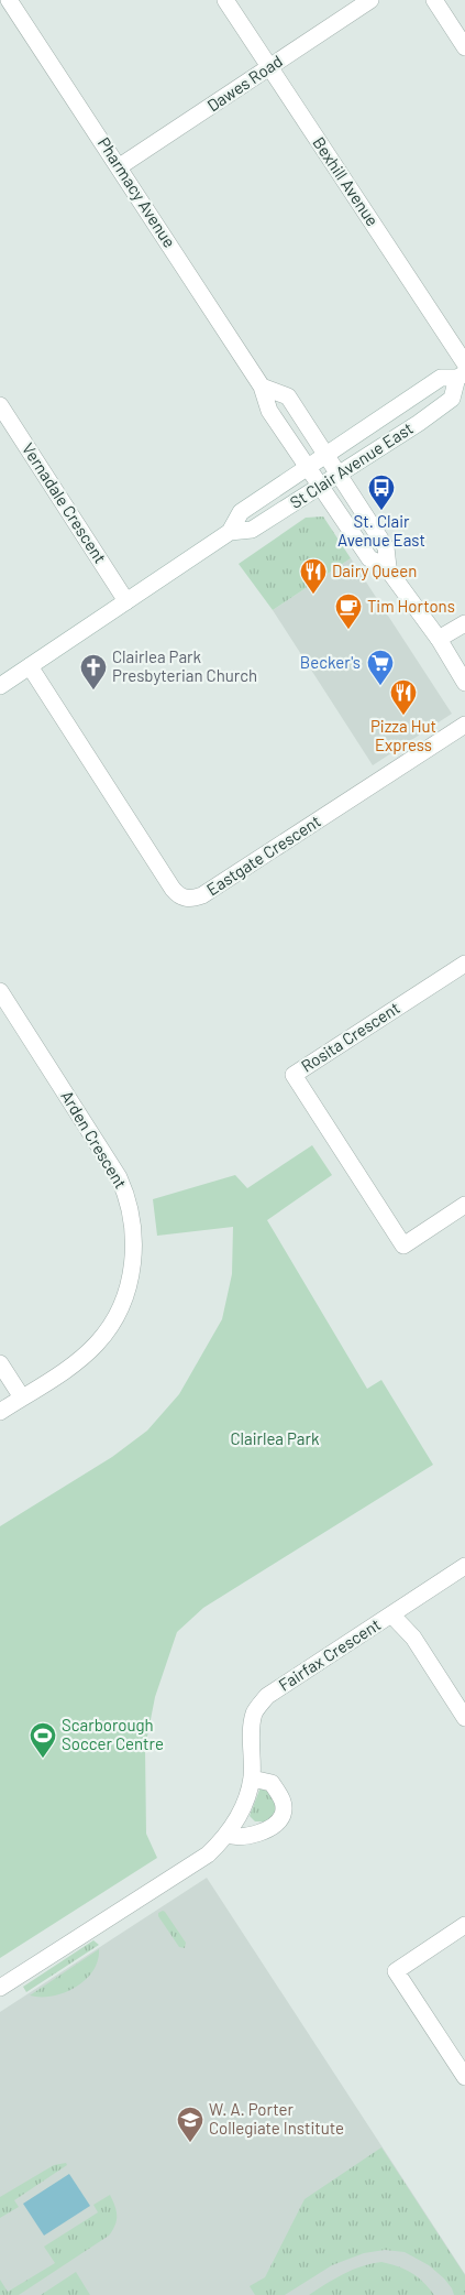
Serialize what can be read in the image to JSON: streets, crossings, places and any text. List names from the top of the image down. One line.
{"streets":{"street":["Dawes Road","Bexhill Avenue","Pharmacy Avenue","St Clair Avenue East","Vernadale Crescent","Eastgate Crescent","Rosita Crescent","Arden Crescent","Fairfax Crescent"]},"crossings":[["Dawes Road","Bexhill Avenue"],["Dawes Road","Pharmacy Avenue"],["Bexhill Avenue","St Clair Avenue East"],["Pharmacy Avenue","St Clair Avenue East"],["St Clair Avenue East","Vernadale Crescent"],["St Clair Avenue East","Eastgate Crescent"]],"parks":["Clairlea Park"],"places":{"bus stop":["St. Clair Avenue East"],"restaurant":["Dairy Queen","Pizza Hut Express"],"cafe":["Tim Hortons"],"supermarket":["Becker's"],"church":["Clairlea Park Presbyterian Church"],"sports":["Scarborough Soccer Centre"],"school or university":["W. A. Porter Collegiate Institute"]}}
